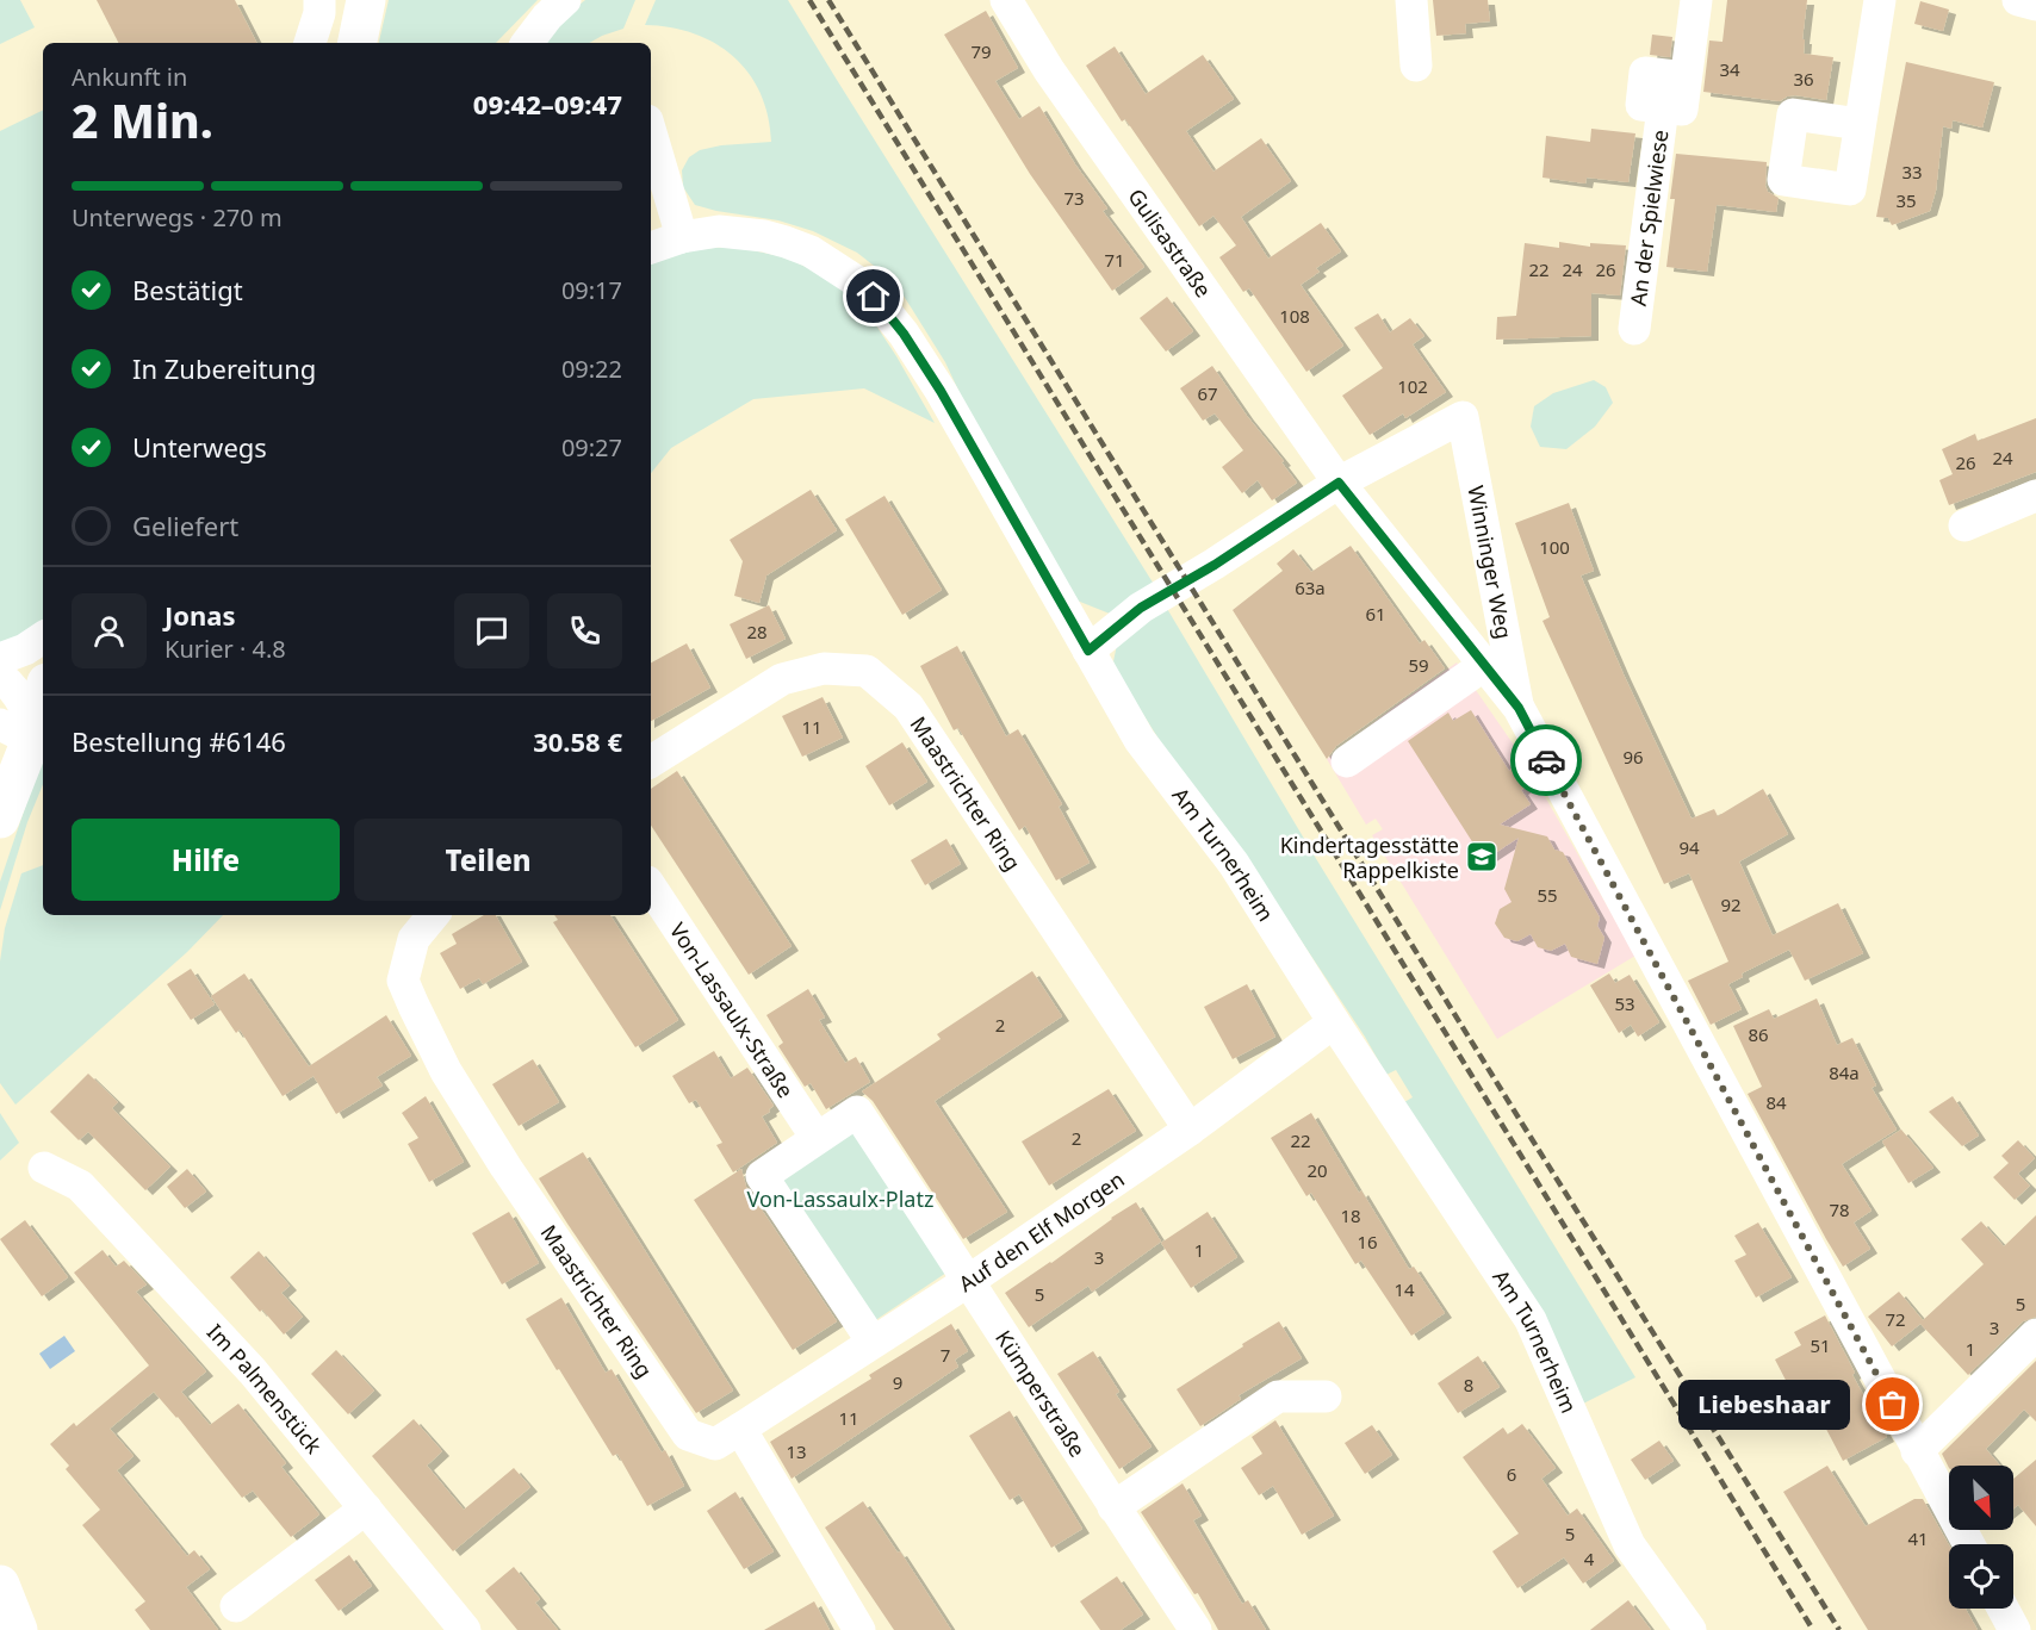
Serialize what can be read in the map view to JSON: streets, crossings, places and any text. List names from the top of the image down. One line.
{"streets":{"street":["An der Spielwiese","Gulisastraße","Winninger Weg","Maastrichter Ring","Am Turnerheim","Von-Lassaulx-Straße","Auf den Elf Morgen","Im Palmenstück","Kümperstraße"]},"crossings":[["Gulisastraße","Winninger Weg"],["Maastrichter Ring","Auf den Elf Morgen"],["Am Turnerheim","Auf den Elf Morgen"],["Auf den Elf Morgen","Kümperstraße"]],"parks":["Von-Lassaulx-Platz"],"places":{"school or university":["Kindertagesstätte Rappelkiste"],"other":["Liebeshaar"]},"house_numbers":["79","34","36","33","73","35","71","22","24","26","108","102","67","24","26","100","63a","61","28","59","11","96","94","55","92","53","2","86","84a","84","2","22","20","78","18","16","1","3","14","5","5","72","3","51","1","7","9","8","11","13","6","5","41","4"],"north":"bottom right","page":{"heading":["2 Min.","Ankunft in","09:42–09:47"],"panel":["Jonas","Kurier · 4.8","Bestellung #6146","30.58 €"],"bar":"Unterwegs · 270 m","list":[["Bestätigt","09:17"],["In Zubereitung","09:22"],["Unterwegs","09:27"],"Geliefert"],"buttons":["Hilfe","Teilen"],"bubble":"Liebeshaar"}}
